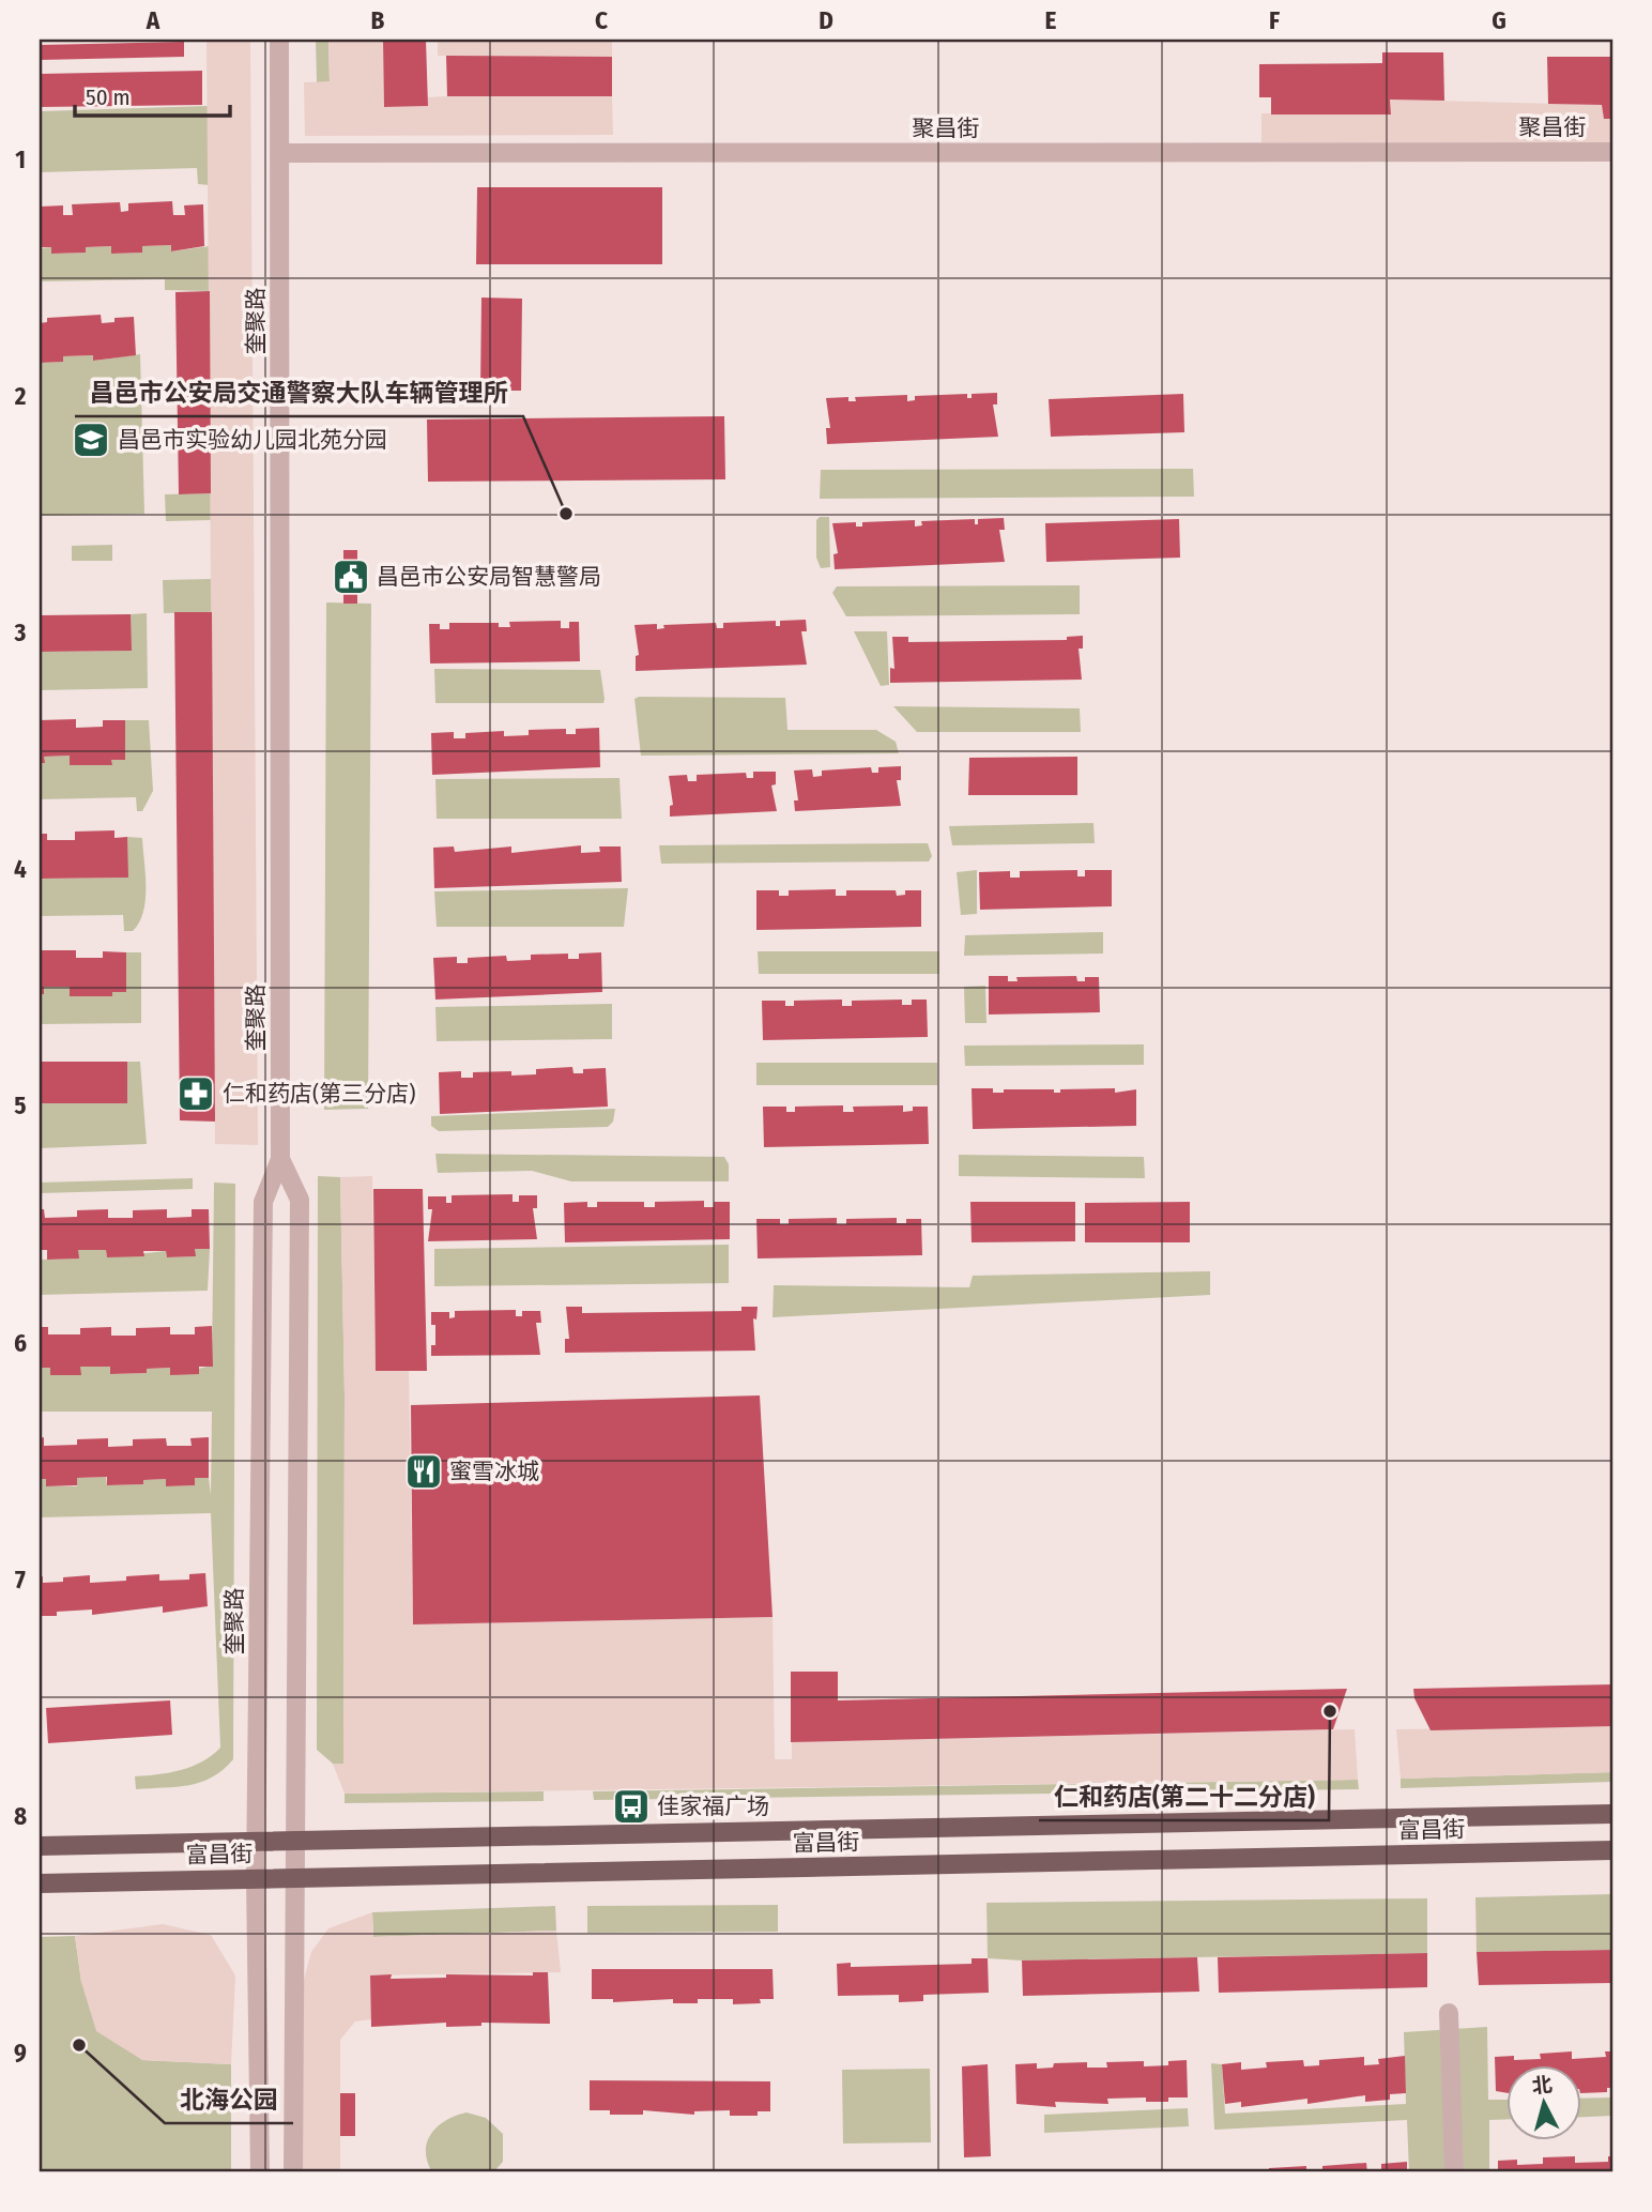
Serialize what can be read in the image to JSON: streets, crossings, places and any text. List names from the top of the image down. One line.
{"streets":{"main road":["富昌街"],"street":["聚昌街","奎聚路"]},"crossings":[["聚昌街","奎聚路"],["奎聚路","富昌街"]],"places":{"school or university":["昌邑市实验幼儿园北苑分园"],"other":["昌邑市公安局交通警察大队车辆管理所","仁和药店(第二十二分店)","北海公园"],"public building":["昌邑市公安局智慧警局"],"pharmacy":["仁和药店(第三分店)"],"restaurant":["蜜雪冰城"],"bus stop":["佳家福广场"]},"scale_bar":"50 m","north":"top","grid":{"columns":["A","B","C","D","E","F","G"],"rows":["1","2","3","4","5","6","7","8","9"]}}
